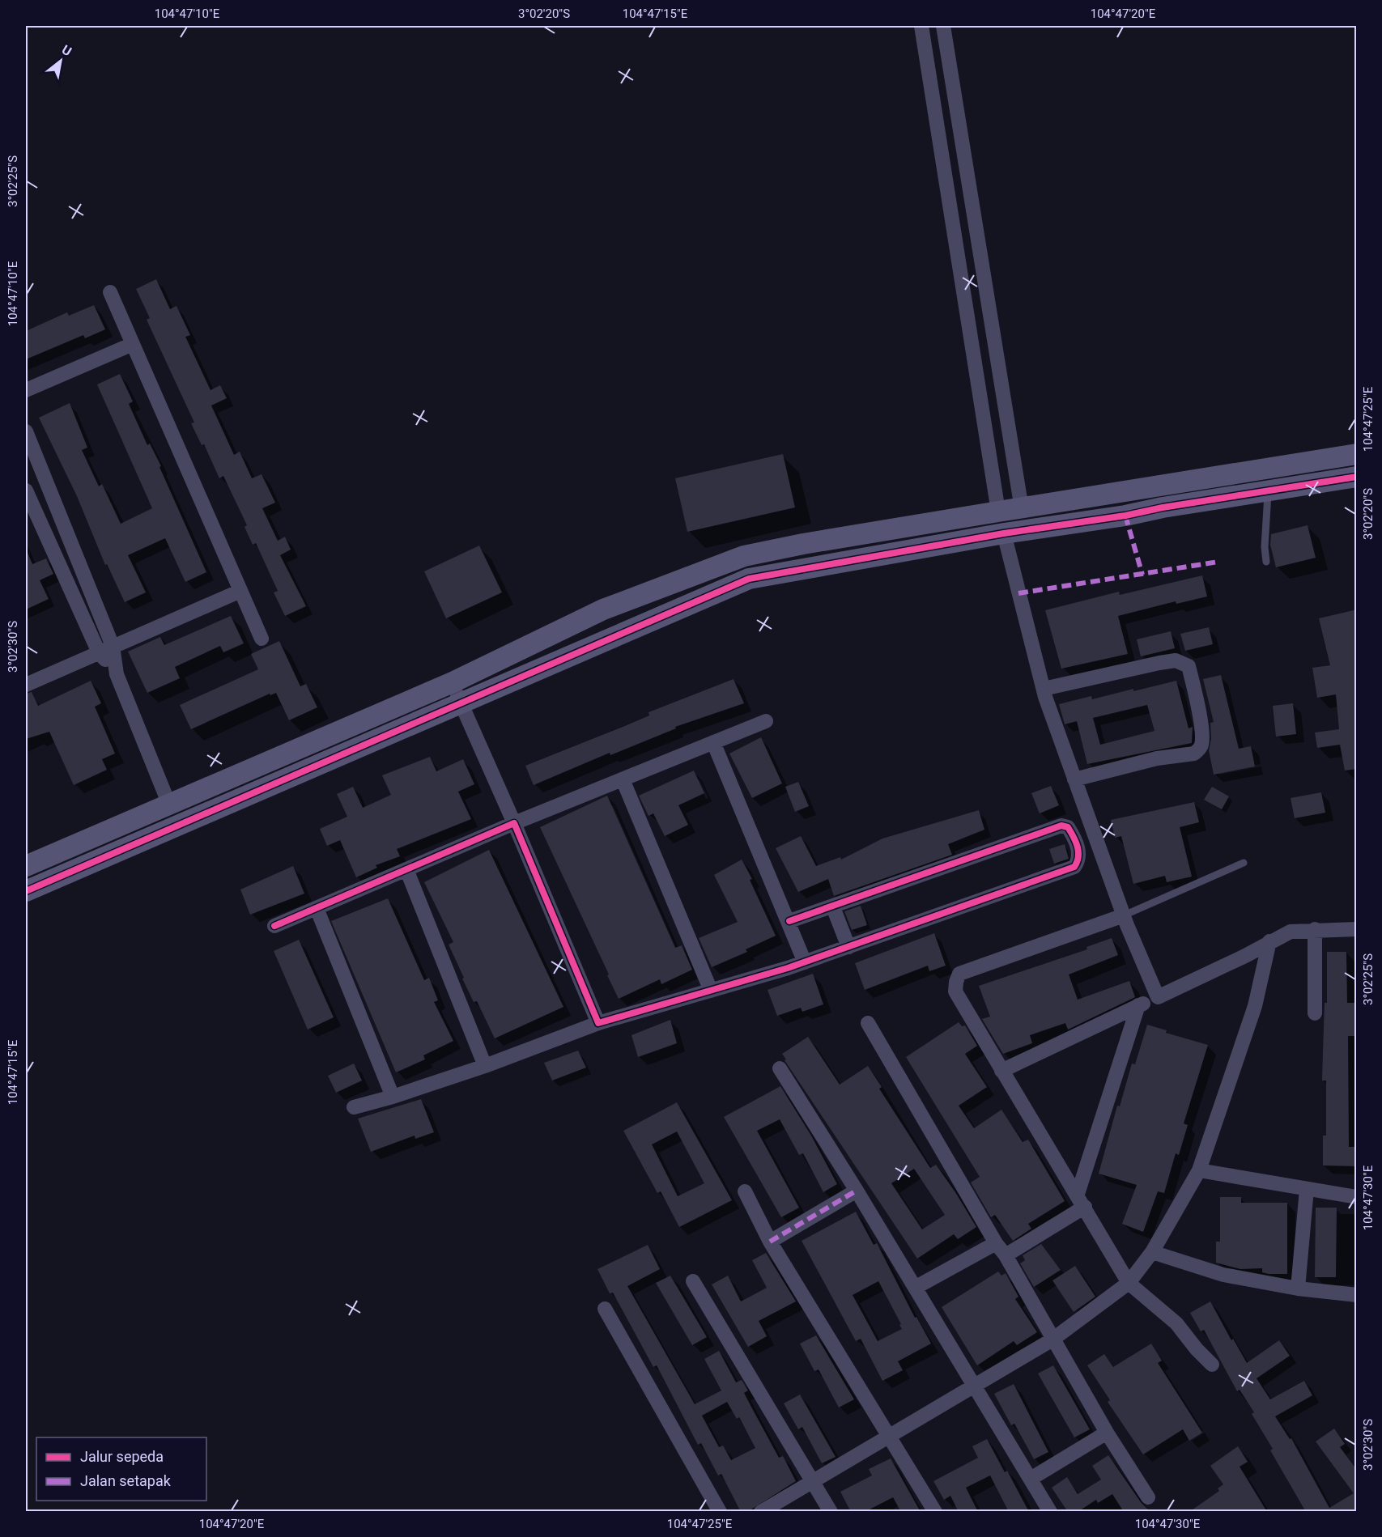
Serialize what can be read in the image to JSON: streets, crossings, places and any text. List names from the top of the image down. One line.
{"legend":["Jalur sepeda","Jalan setapak"],"north":"top right","coordinates":["104°47'10\"E","3°02'20\"S","104°47'15\"E","104°47'20\"E","3°02'25\"S","104°47'25\"E","3°02'30\"S","104°47'30\"E"]}
